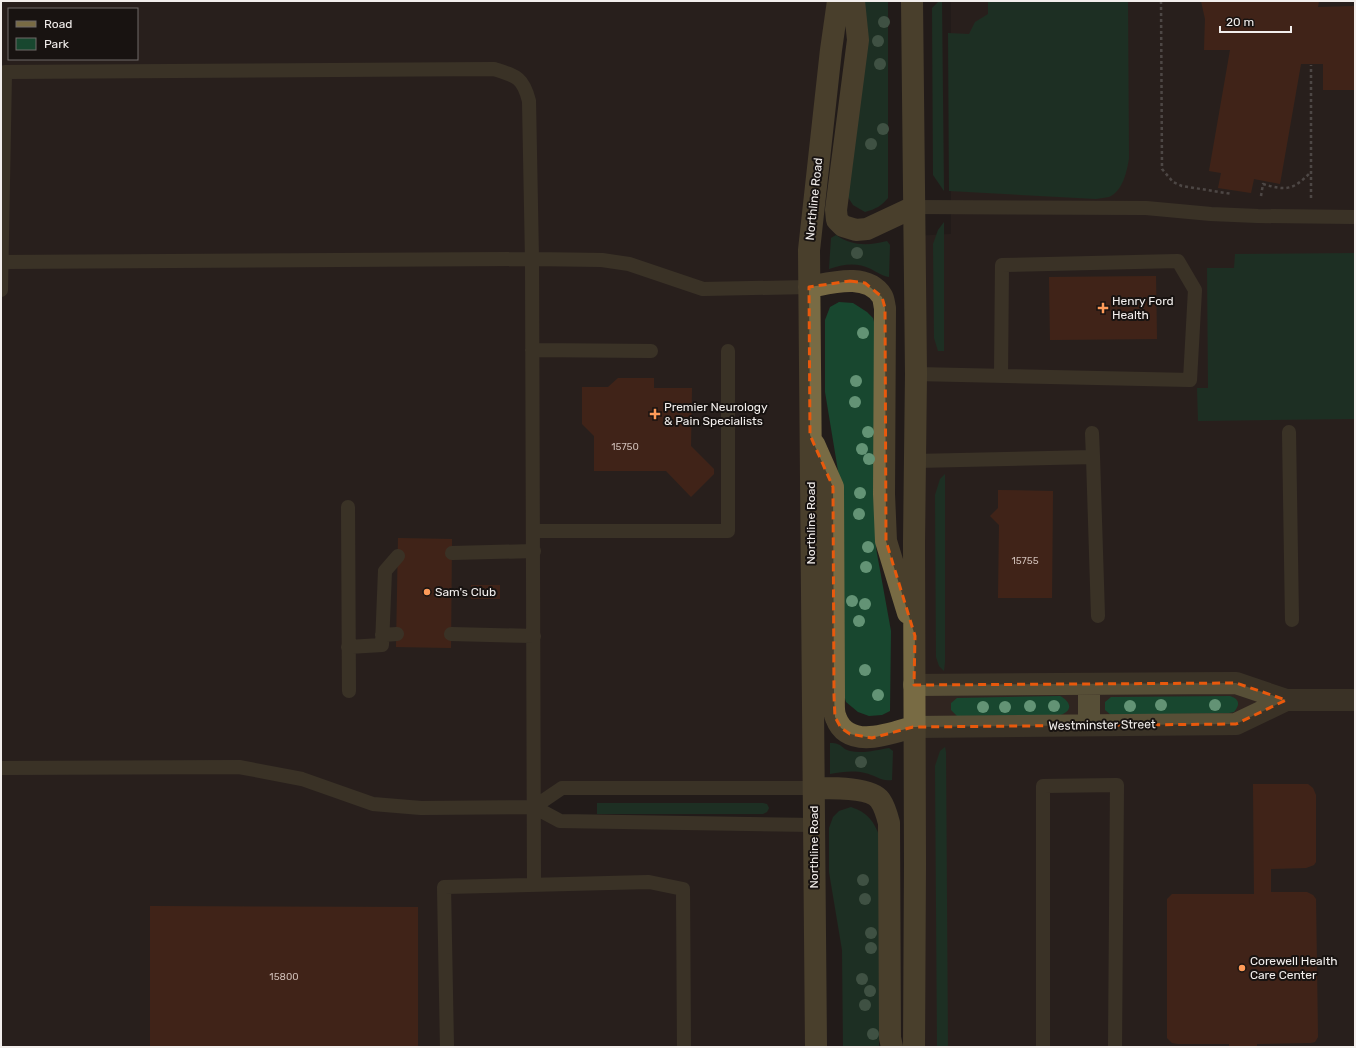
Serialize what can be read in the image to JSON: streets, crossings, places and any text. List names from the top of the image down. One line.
{"streets":{"main road":["Northline Road"],"street":["Westminster Street"]},"places":{"health":["Henry Ford Health","Premier Neurology & Pain Specialists"],"other":["Sam's Club","Corewell Health Care Center"]},"house_numbers":["15750","15755","15800"],"legend":["Road","Park"],"scale_bar":"20 m"}
